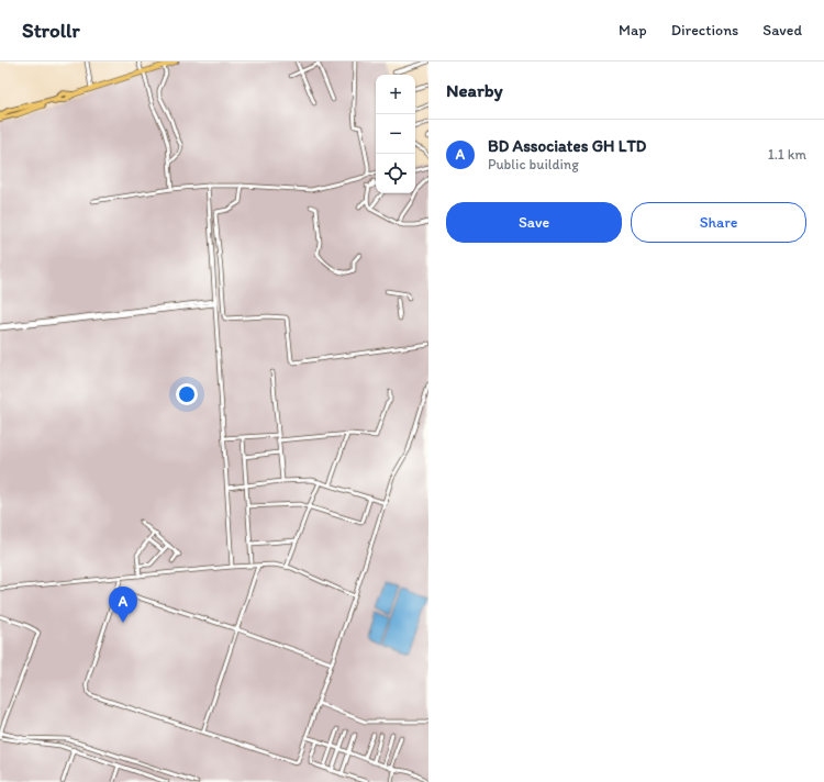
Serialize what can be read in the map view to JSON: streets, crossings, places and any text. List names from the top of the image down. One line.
{"page":{"header":"Strollr","nav":["Map","Directions","Saved"],"heading":"Nearby","map_buttons":["+","−"],"list":[{"mark":"A","name":"BD Associates GH LTD","note":"Public building","value":"1.1 km"}],"buttons":["Save","Share"],"pins":"A"}}
